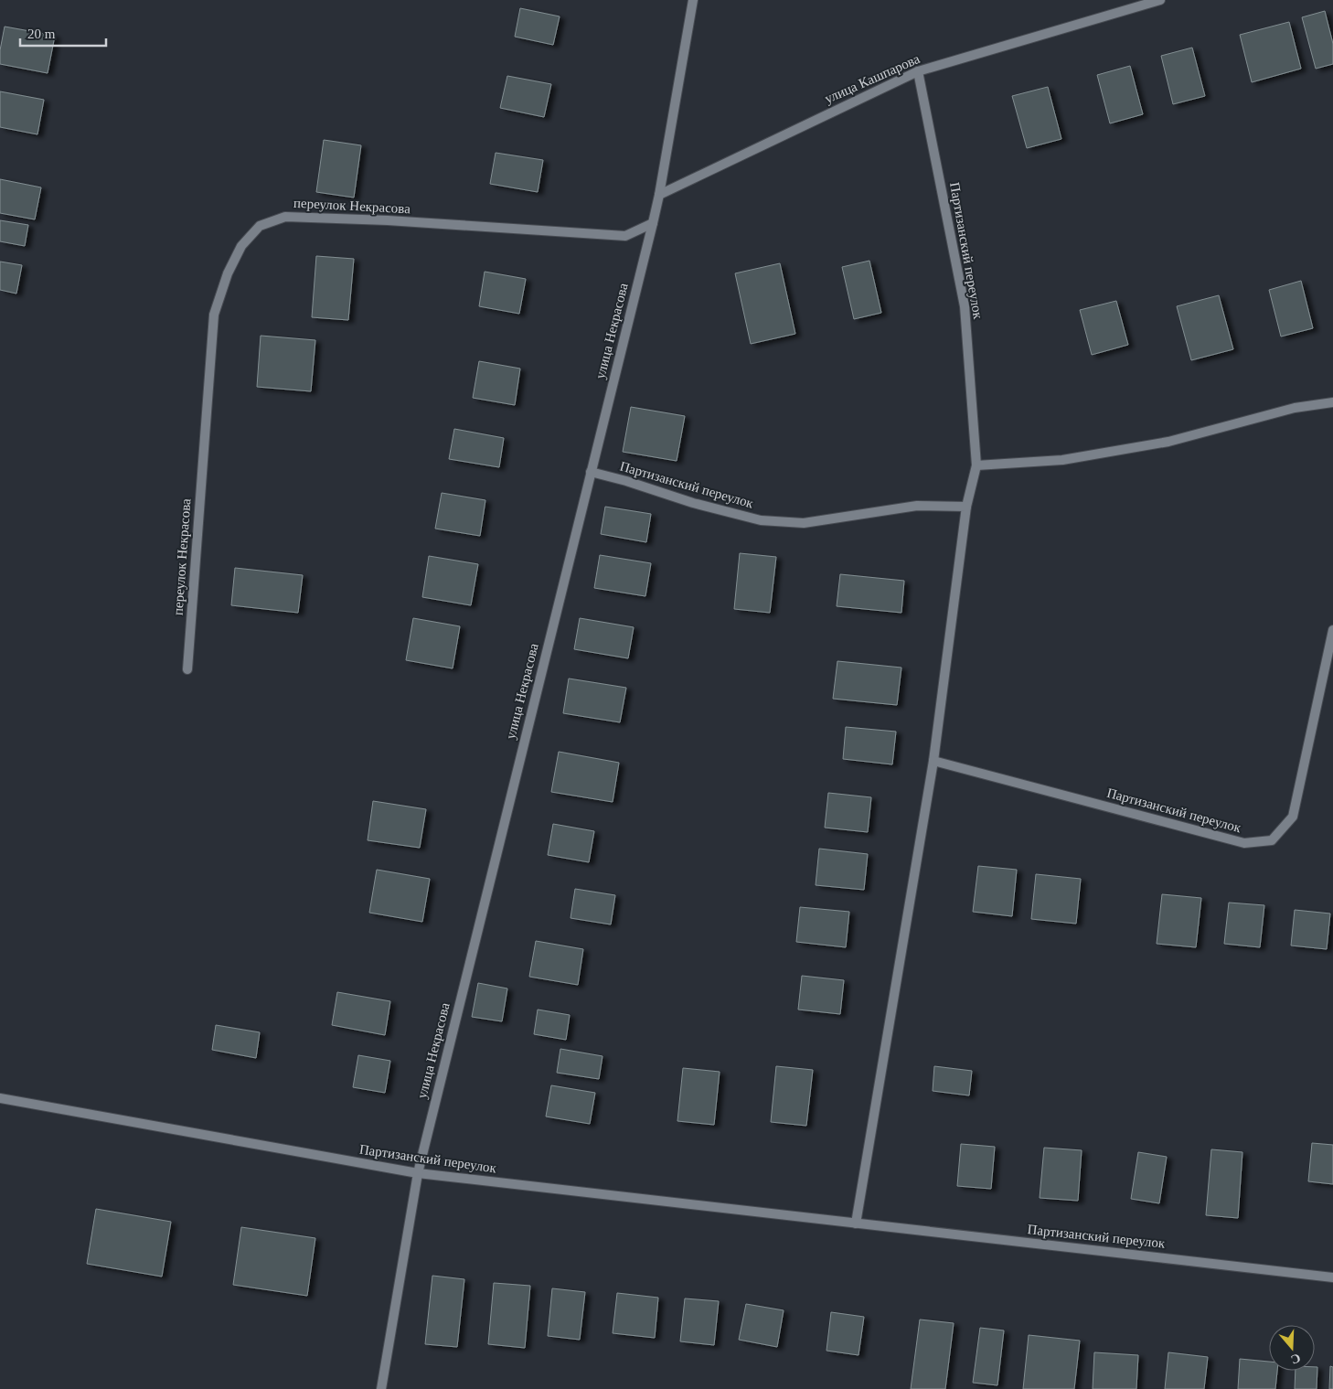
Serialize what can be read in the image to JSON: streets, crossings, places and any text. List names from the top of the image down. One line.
{"streets":{"street":["улица Кашпарова","переулок Некрасова","Партизанский переулок","улица Некрасова"]},"crossings":[["улица Кашпарова","Партизанский переулок"],["улица Кашпарова","улица Некрасова"],["переулок Некрасова","улица Некрасова"],["Партизанский переулок","улица Некрасова"]],"scale_bar":"20 m","north":"bottom"}
